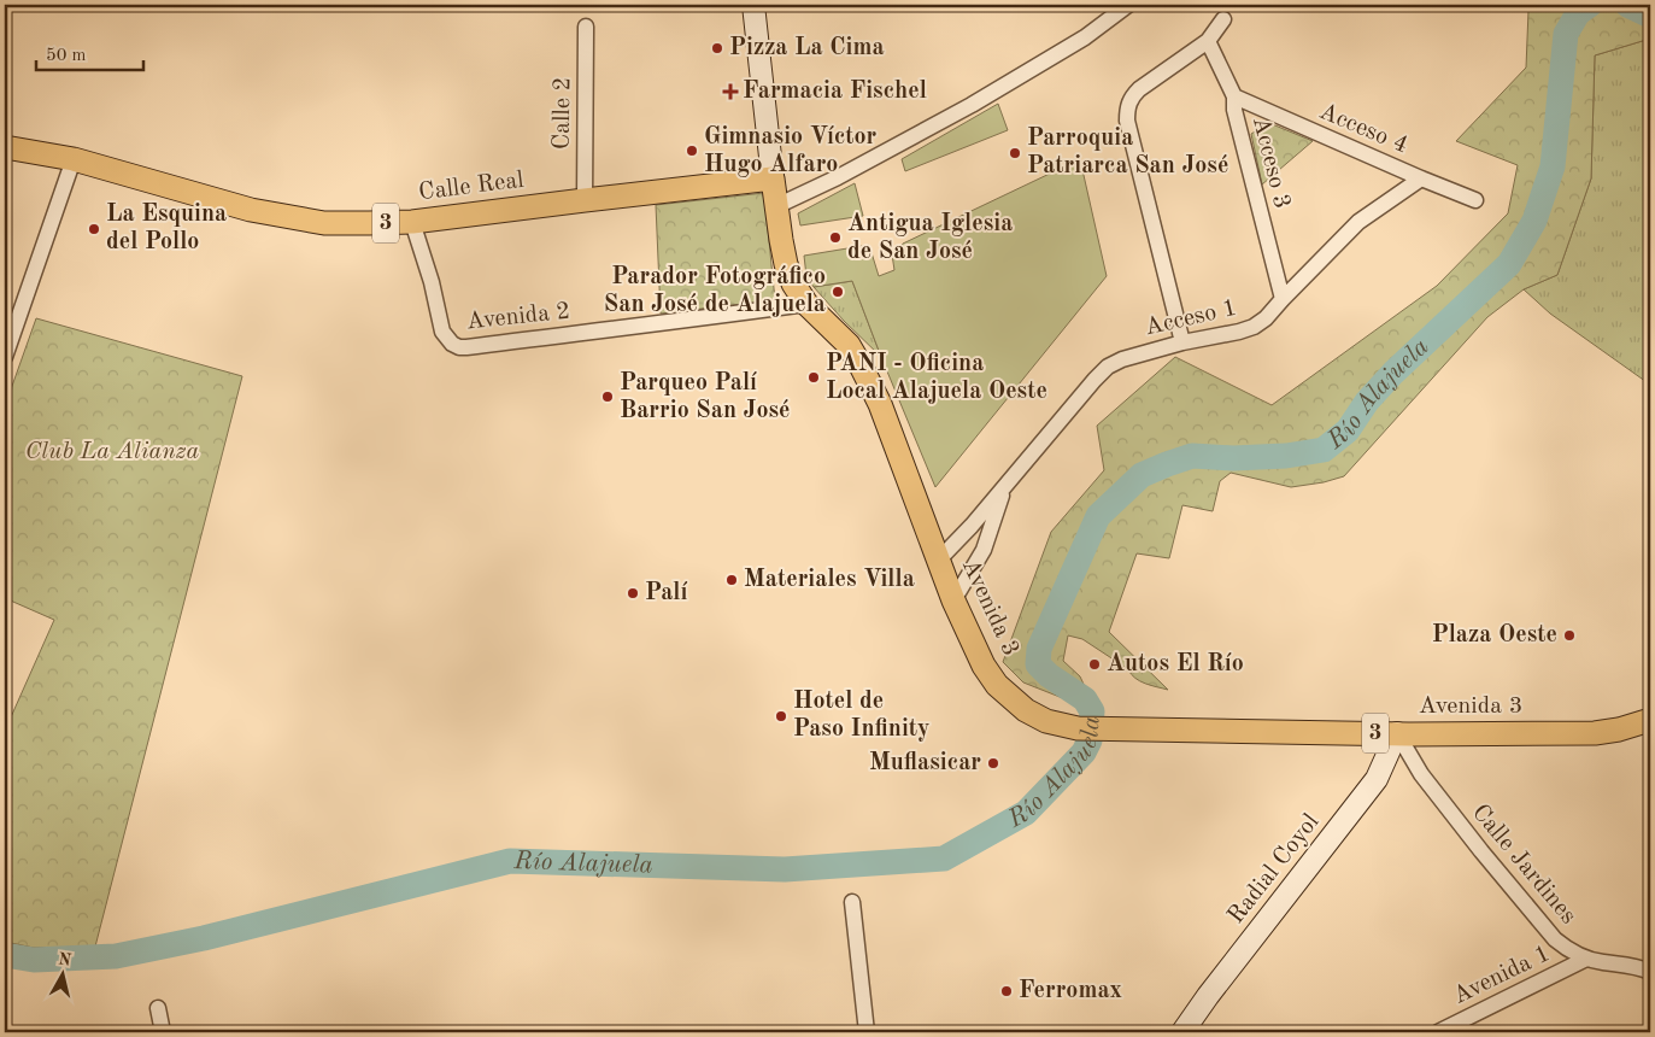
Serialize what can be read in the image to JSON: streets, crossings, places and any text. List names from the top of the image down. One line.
{"streets":{"main road":["Calle Real","3","Avenida 3"],"street":["Calle 2","Acceso 4","Acceso 3","Avenida 2","Acceso 1","Calle Jardines","Radial Coyol","Avenida 1"]},"crossings":[["Calle 2","Calle Real"],["Acceso 4","Acceso 3"],["Acceso 4","Acceso 1"],["Acceso 3","Acceso 1"],["Calle Real","Avenida 2"],["Calle Real","Avenida 3"],["Avenida 2","Avenida 3"],["Acceso 1","Avenida 3"],["Avenida 3","Calle Jardines"],["Avenida 3","Radial Coyol"],["Calle Jardines","Radial Coyol"],["Calle Jardines","Avenida 1"]],"water":["Río Alajuela"],"parks":["Club La Alianza"],"places":{"other":["Pizza La Cima","Gimnasio Víctor Hugo Alfaro","Parroquia Patriarca San José","La Esquina del Pollo","Antigua Iglesia de San José","Parador Fotográfico San José de Alajuela","PANI - Oficina Local Alajuela Oeste","Parqueo Palí Barrio San José","Materiales Villa","Palí","Plaza Oeste","Autos El Río","Hotel de Paso Infinity","Muflasicar","Ferromax"],"health":["Farmacia Fischel"]},"scale_bar":"50 m","north":"top"}
